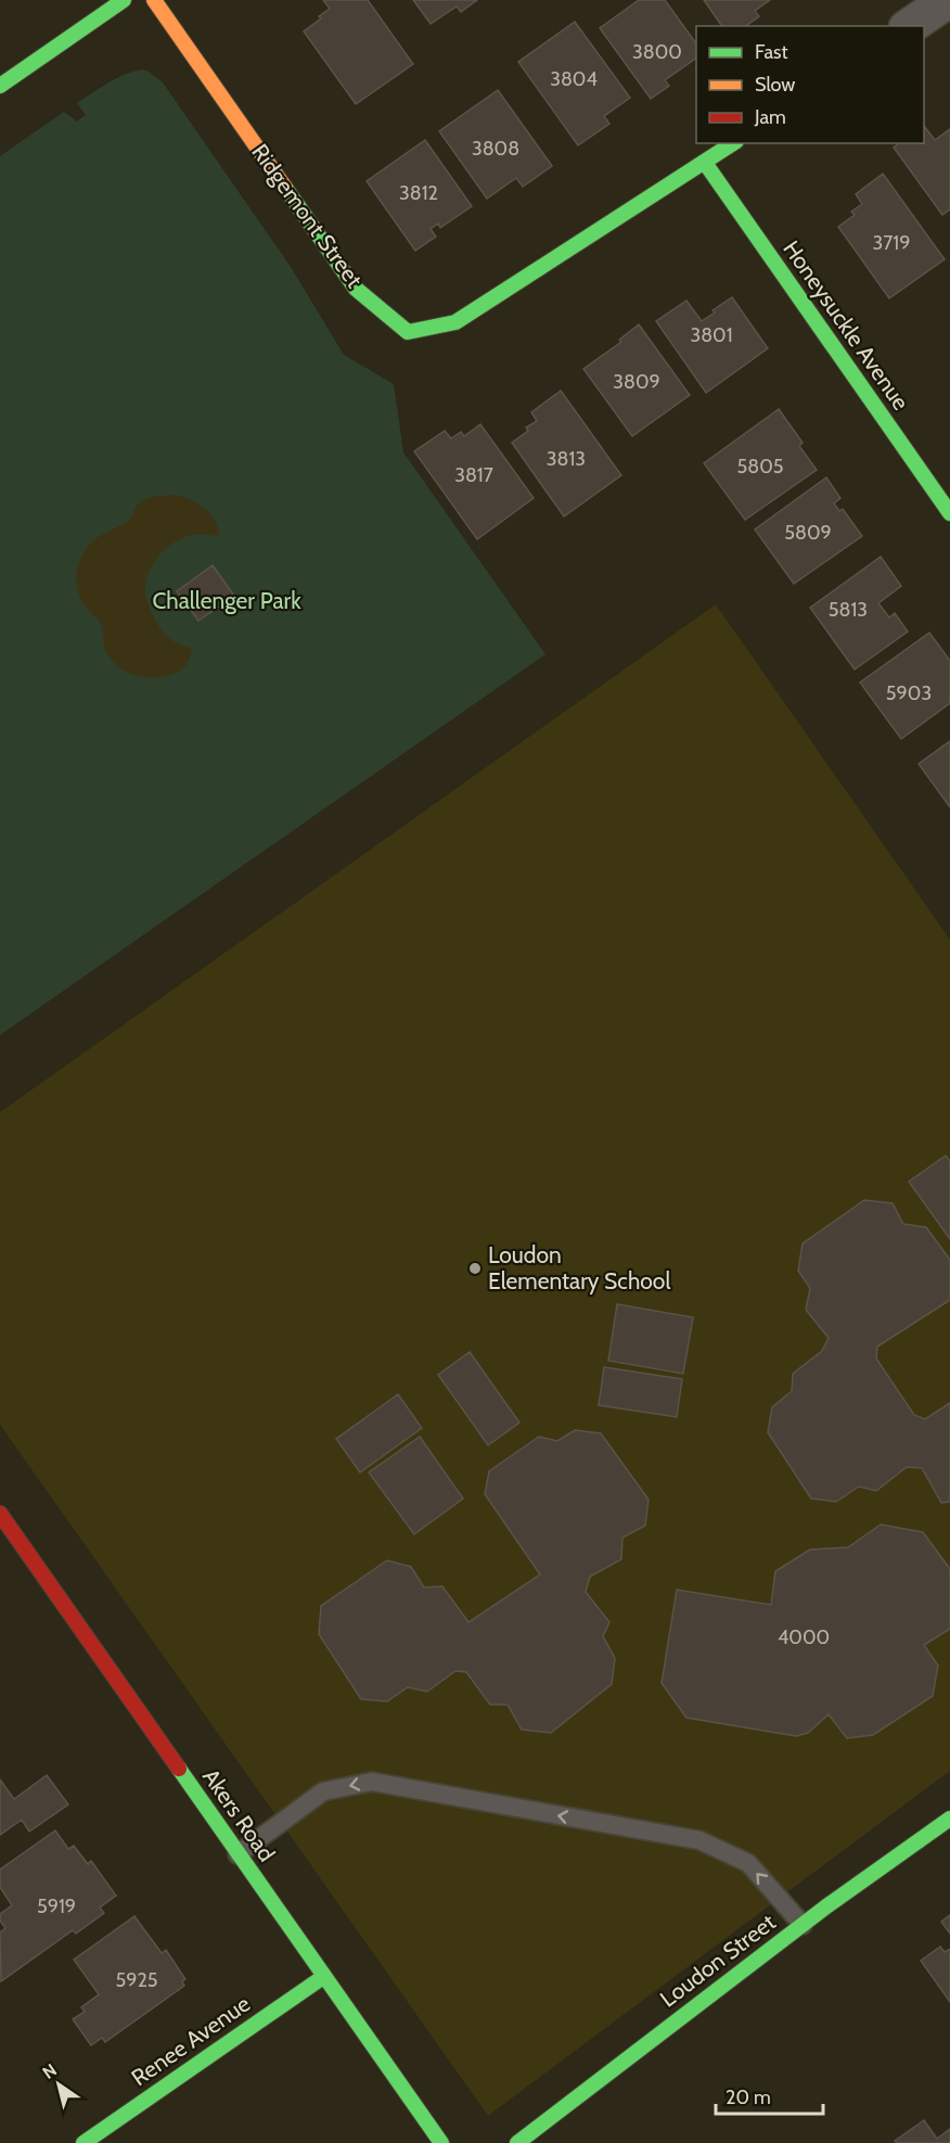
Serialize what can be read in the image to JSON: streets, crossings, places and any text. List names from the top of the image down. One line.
{"streets":{"street":["Ridgemont Street","Honeysuckle Avenue","Akers Road","Loudon Street","Renee Avenue"]},"crossings":[["Ridgemont Street","Honeysuckle Avenue"],["Akers Road","Renee Avenue"]],"parks":["Challenger Park"],"places":["Loudon Elementary School"],"house_numbers":["3800","3804","3808","3812","3719","3801","3809","3813","5805","3817","5809","5813","5903","4000","5919","5925"],"legend":["Fast","Slow","Jam"],"scale_bar":"20 m","north":"top left"}
